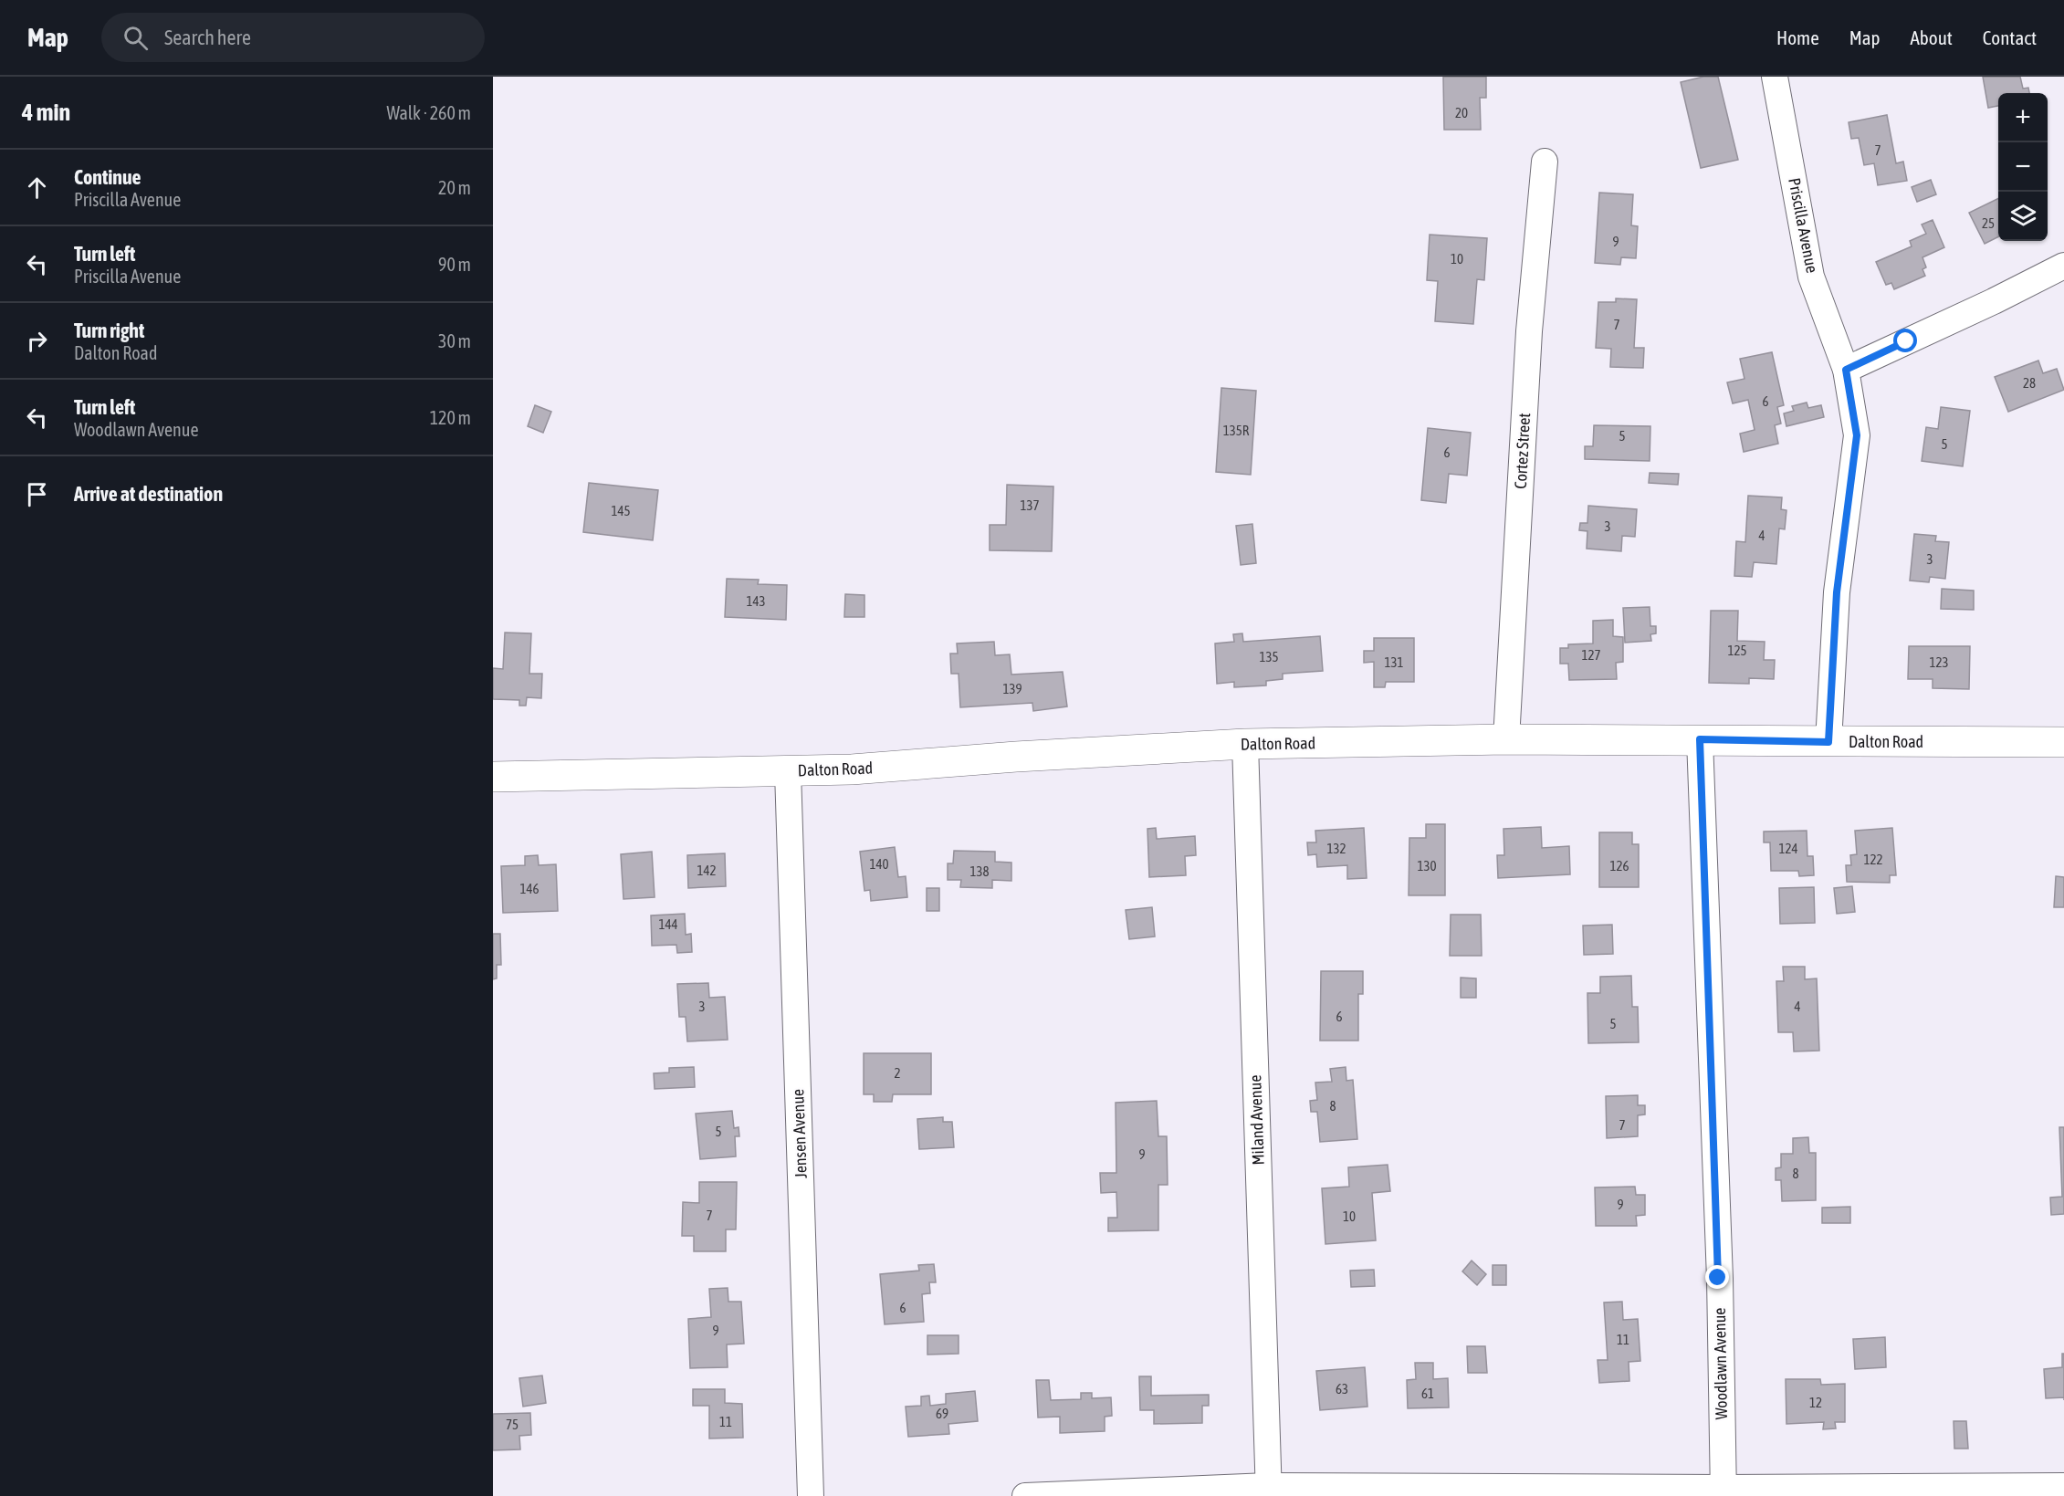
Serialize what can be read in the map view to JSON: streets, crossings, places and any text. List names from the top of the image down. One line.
{"streets":{"street":["Priscilla Avenue","Cortez Street","Dalton Road","Miland Avenue","Jensen Avenue","Woodlawn Avenue"]},"crossings":[["Priscilla Avenue","Dalton Road"],["Cortez Street","Dalton Road"],["Dalton Road","Miland Avenue"],["Dalton Road","Jensen Avenue"],["Dalton Road","Woodlawn Avenue"]],"house_numbers":["20","7","25","9","10","7","28","6","135R","5","5","6","137","145","3","4","3","143","125","127","135","131","123","139","132","124","122","140","130","126","142","138","146","144","3","4","6","5","2","8","7","5","9","8","9","7","10","6","9","11","63","61","12","69","11","75"],"page":{"header":"Map","search":"Search here","nav":["Home","Map","About","Contact"],"heading":["4 min","Walk · 260 m"],"map_buttons":["+","−"],"list":[["Continue","Priscilla Avenue","20 m"],["Turn left","Priscilla Avenue","90 m"],["Turn right","Dalton Road","30 m"],["Turn left","Woodlawn Avenue","120 m"],"Arrive at destination"]}}
